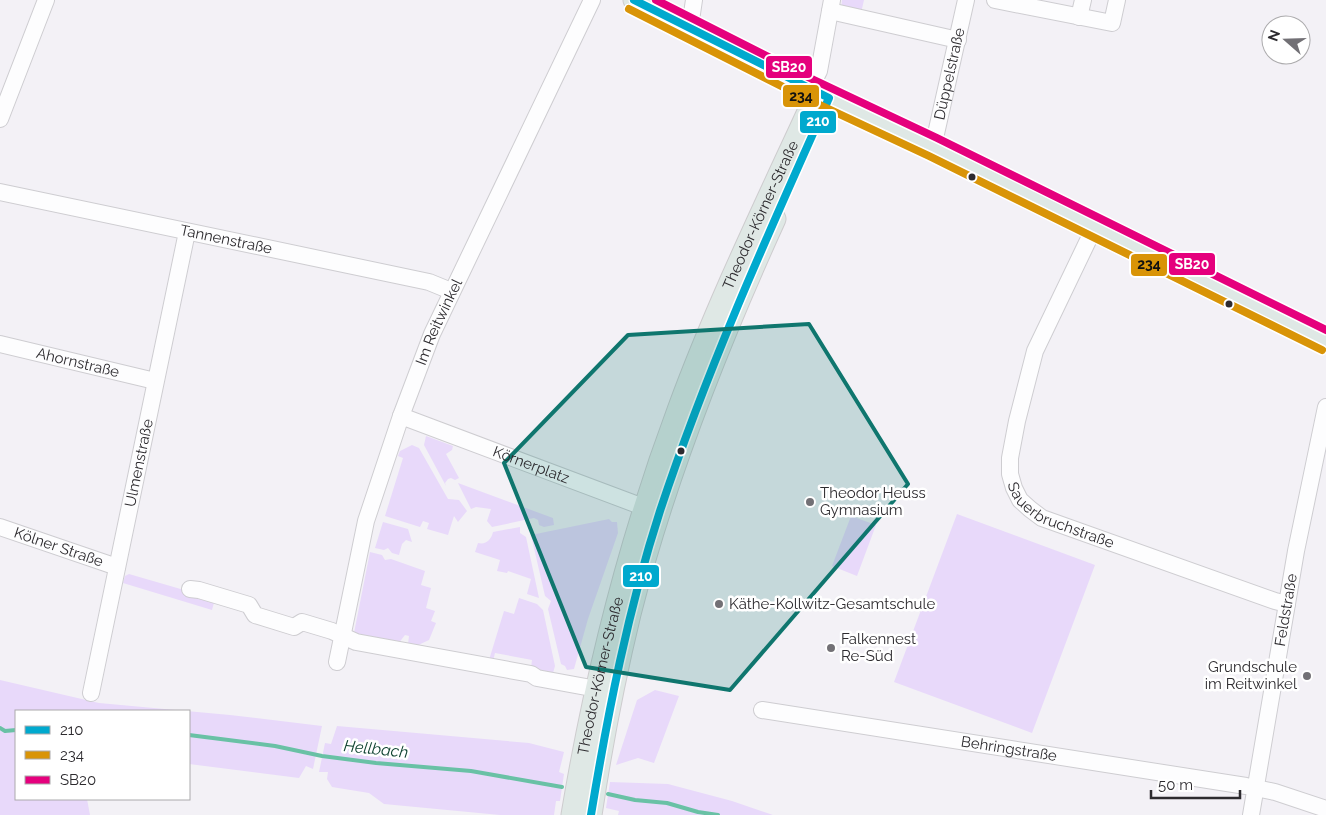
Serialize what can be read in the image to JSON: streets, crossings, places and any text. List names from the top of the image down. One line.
{"streets":{"main road":["Theodor-Körner-Straße"],"street":["Düppelstraße","Tannenstraße","Im Reitwinkel","Ahornstraße","Ulmenstraße","Körnerplatz","Sauerbruchstraße","Kölner Straße","Feldstraße","Behringstraße"]},"crossings":[["Theodor-Körner-Straße","Körnerplatz"],["Tannenstraße","Im Reitwinkel"],["Tannenstraße","Ulmenstraße"],["Im Reitwinkel","Körnerplatz"],["Ahornstraße","Ulmenstraße"],["Ulmenstraße","Kölner Straße"],["Sauerbruchstraße","Feldstraße"],["Feldstraße","Behringstraße"]],"water":["Hellbach"],"places":["Theodor Heuss Gymnasium","Käthe-Kollwitz-Gesamtschule","Falkennest Re-Süd","Grundschule im Reitwinkel"],"lines":["transit line 210","transit line SB20","transit line 234"],"legend":["210","234","SB20"],"scale_bar":"50 m","north":"left"}
